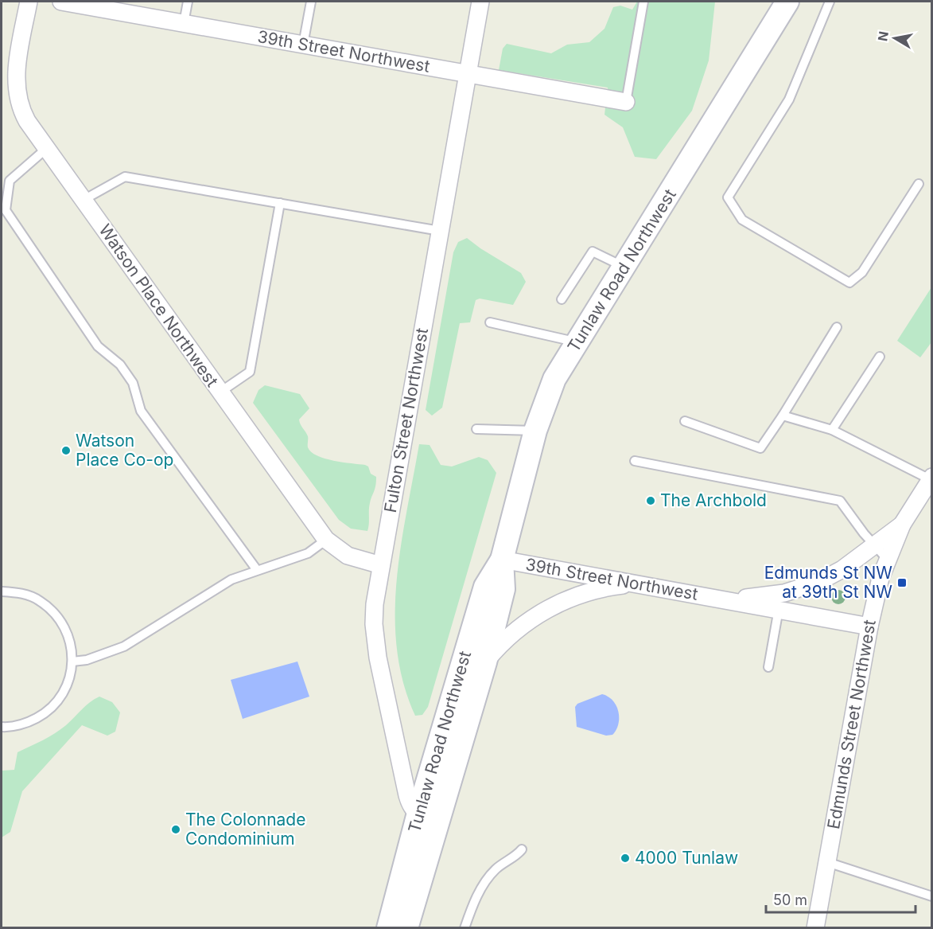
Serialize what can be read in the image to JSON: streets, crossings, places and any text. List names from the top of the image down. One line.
{"streets":{"street":["39th Street Northwest","Tunlaw Road Northwest","Watson Place Northwest","Fulton Street Northwest","Edmunds Street Northwest"]},"crossings":[["39th Street Northwest","Tunlaw Road Northwest"],["39th Street Northwest","Fulton Street Northwest"],["39th Street Northwest","Edmunds Street Northwest"],["Tunlaw Road Northwest","Fulton Street Northwest"],["Watson Place Northwest","Fulton Street Northwest"]],"places":{"other":["Watson Place Co-op","The Archbold","The Colonnade Condominium","4000 Tunlaw"],"transit":["Edmunds St NW at 39th St NW"]},"scale_bar":"50 m","north":"left"}
